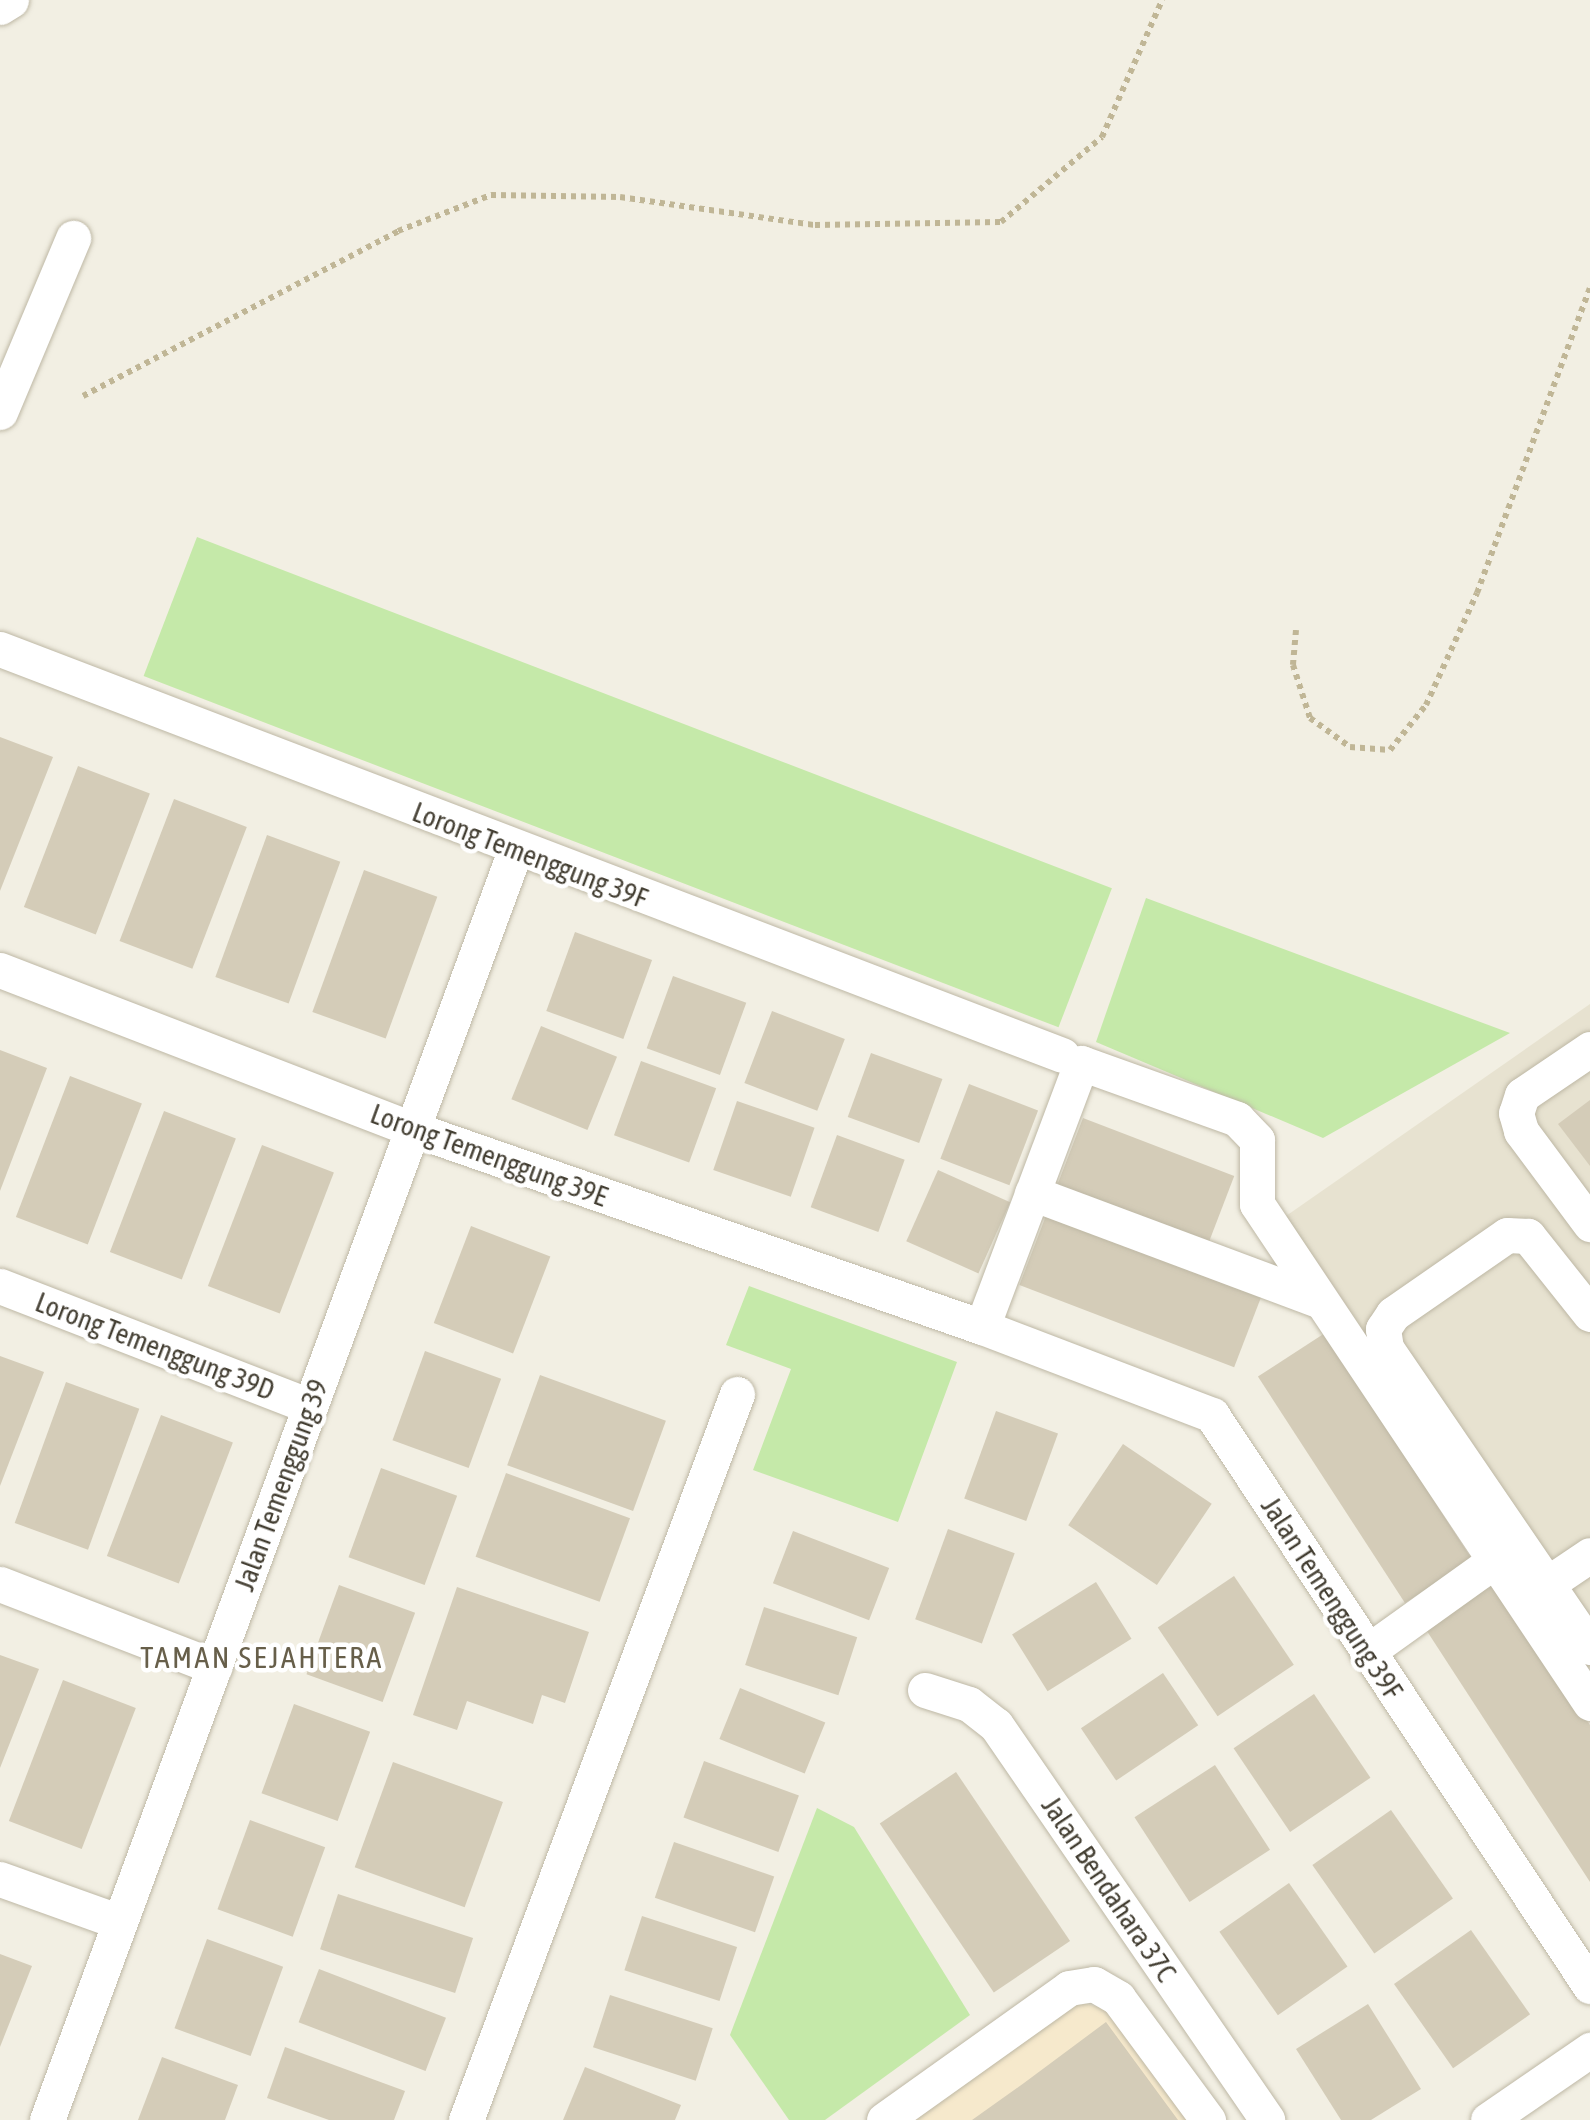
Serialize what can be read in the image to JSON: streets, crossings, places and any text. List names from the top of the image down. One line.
{"streets":{"street":["Lorong Temenggung 39F","Lorong Temenggung 39E","Lorong Temenggung 39D","Jalan Temenggung 39","Jalan Temenggung 39F","Jalan Bendahara 37C"]},"crossings":[["Lorong Temenggung 39F","Jalan Temenggung 39"],["Lorong Temenggung 39E","Jalan Temenggung 39"],["Lorong Temenggung 39E","Jalan Temenggung 39F"],["Lorong Temenggung 39D","Jalan Temenggung 39"]],"districts":["TAMAN SEJAHTERA"]}
